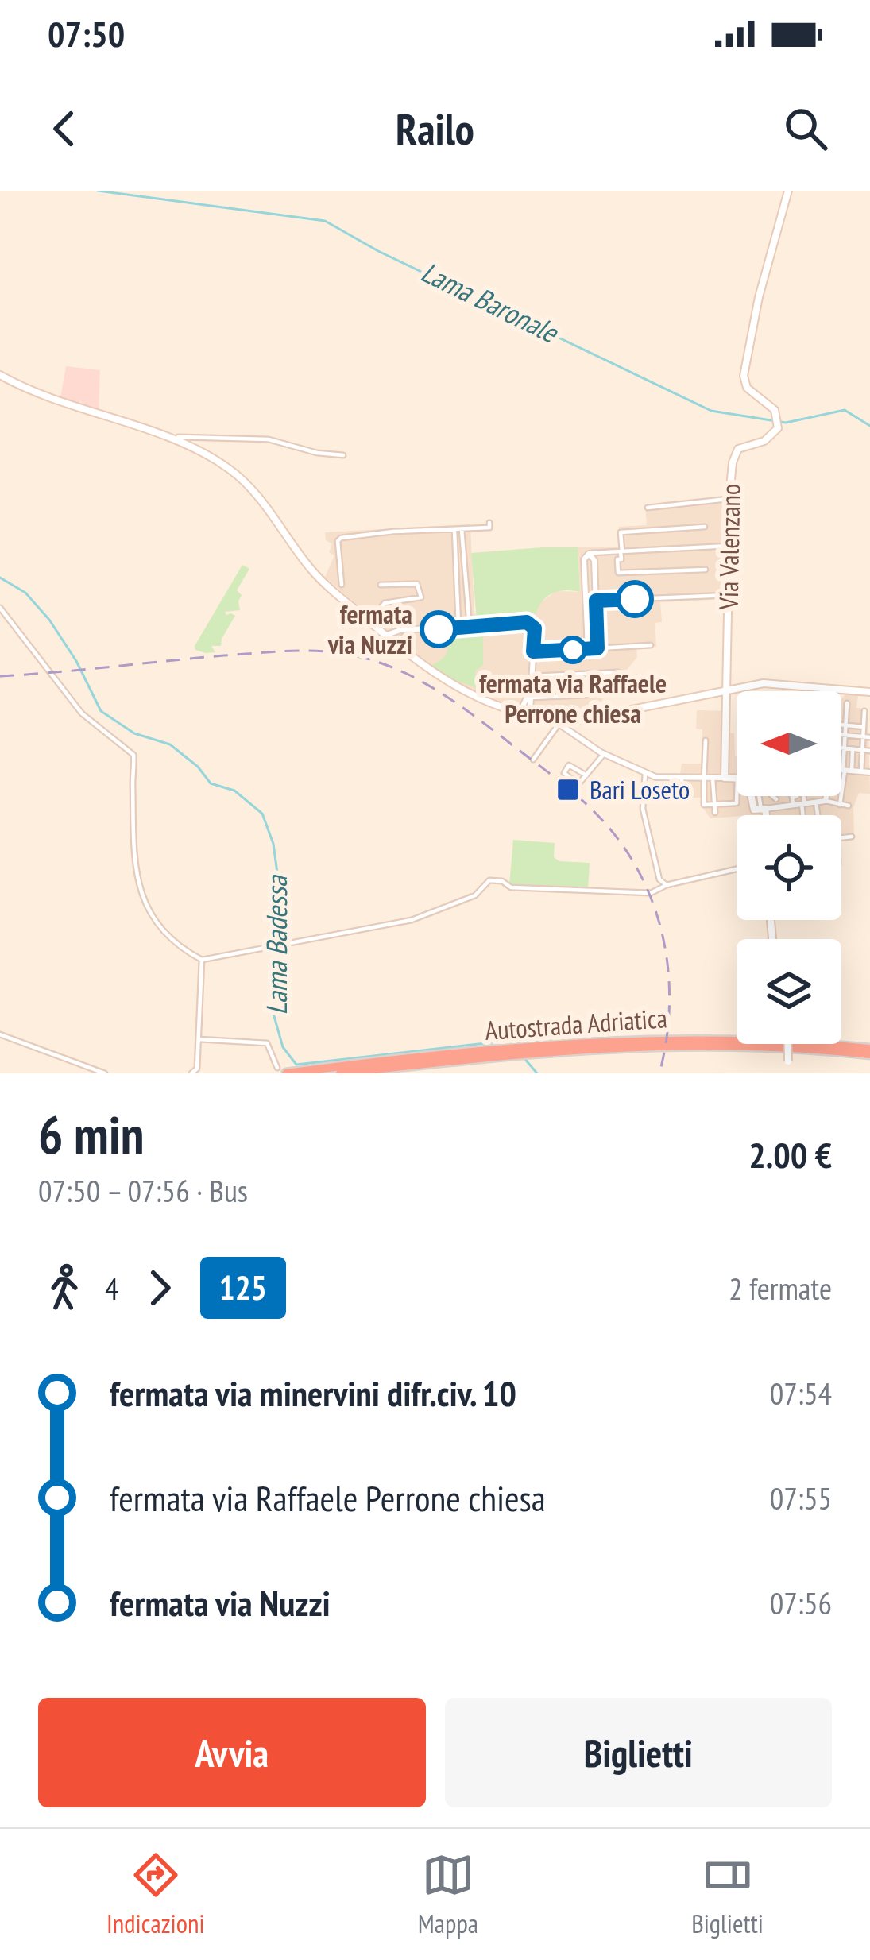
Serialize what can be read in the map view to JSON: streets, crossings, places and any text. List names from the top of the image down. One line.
{"streets":{"highway":["Autostrada Adriatica"],"main road":["Via Valenzano"]},"water":["Lama Baronale","Lama Badessa"],"places":{"other":["fermata via Nuzzi","fermata via Raffaele Perrone chiesa"],"transit":["Bari Loseto"]},"lines":["bus line 125"],"north":"left","page":{"status":"07:50","header":"Railo","heading":["6 min","07:50 – 07:56 · Bus","2.00 €"],"legs":["4","125","2 fermate"],"list":[{"name":"fermata via minervini difr.civ. 10","value":"07:54"},{"name":"fermata via Raffaele Perrone chiesa","value":"07:55"},{"name":"fermata via Nuzzi","value":"07:56"}],"buttons":["Avvia","Biglietti"],"tabs":["Indicazioni","Mappa","Biglietti"]}}
